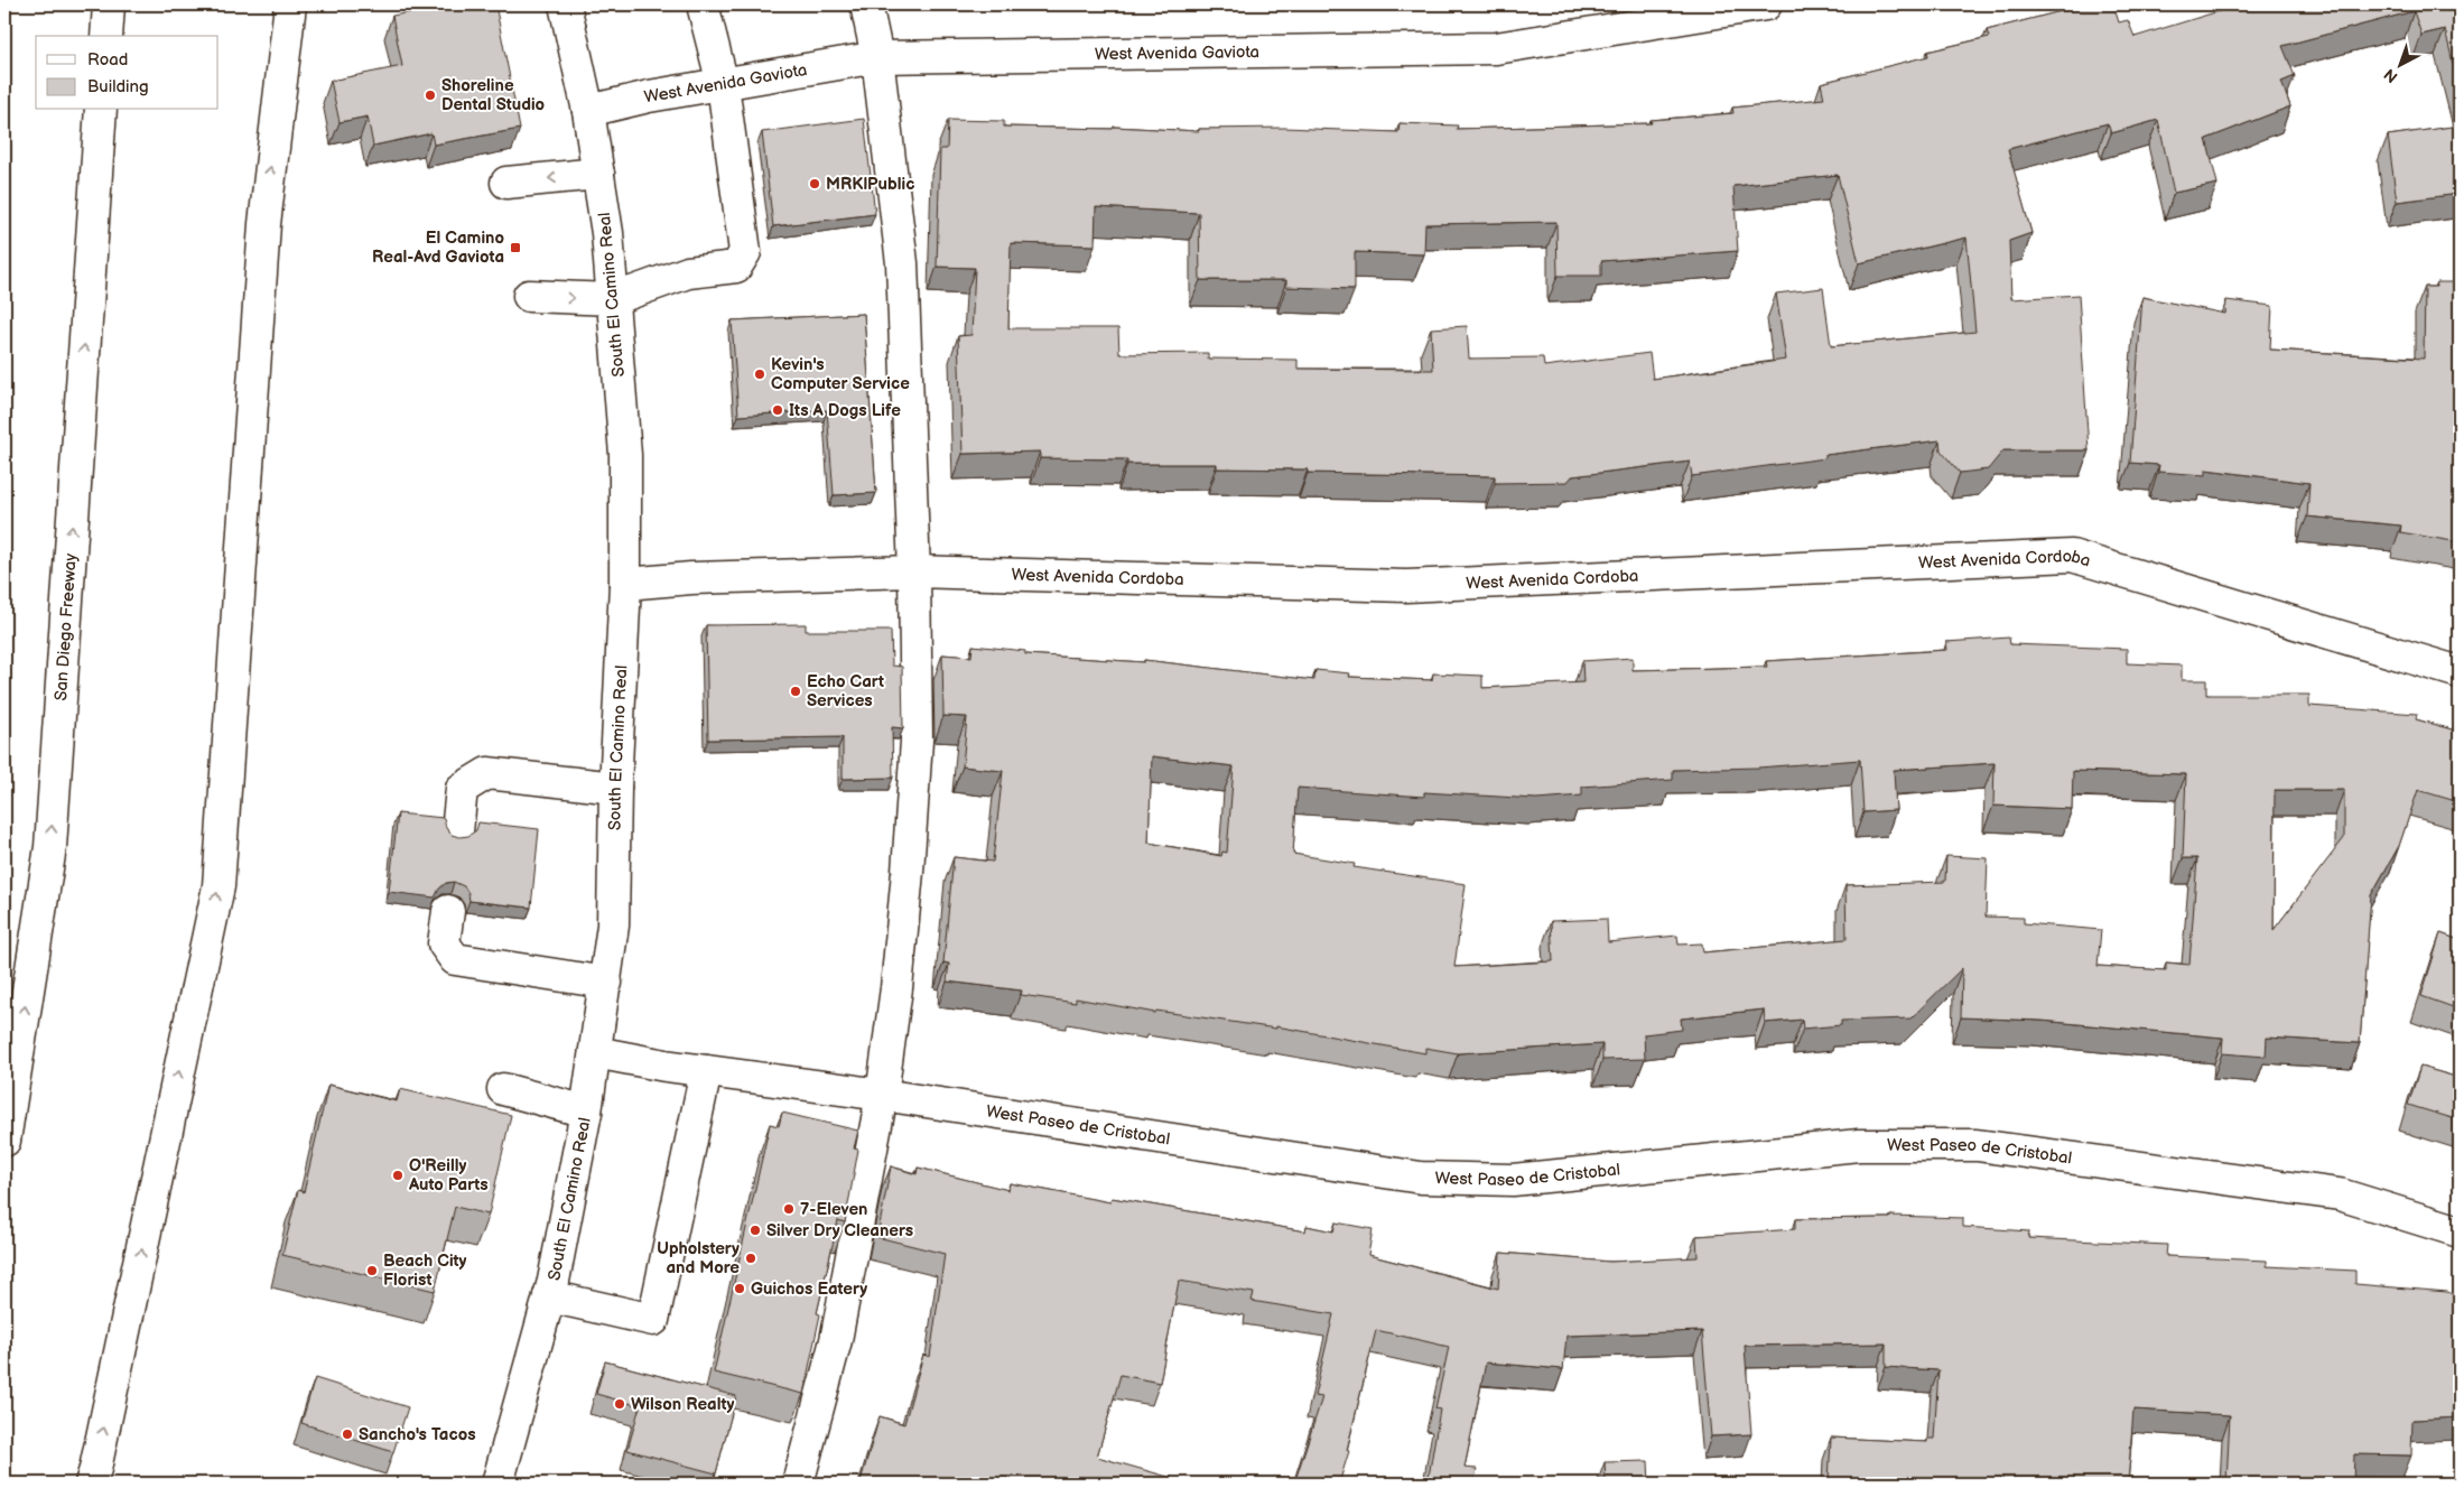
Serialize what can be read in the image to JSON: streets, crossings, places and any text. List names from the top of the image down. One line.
{"streets":{"main road":["West Avenida Gaviota","South El Camino Real","West Avenida Cordoba","San Diego Freeway","West Paseo de Cristobal"]},"crossings":[["West Avenida Gaviota","South El Camino Real"],["South El Camino Real","West Avenida Cordoba"],["South El Camino Real","West Paseo de Cristobal"]],"places":{"other":["Shoreline Dental Studio","MRK|Public","Kevin's Computer Service","Its A Dogs Life","Echo Cart Services","O'Reilly Auto Parts","7-Eleven","Silver Dry Cleaners","Upholstery and More","Beach City Florist","Guichos Eatery","Wilson Realty","Sancho's Tacos"],"transit":["El Camino Real-Avd Gaviota"]},"legend":["Road","Building"],"north":"bottom left"}
